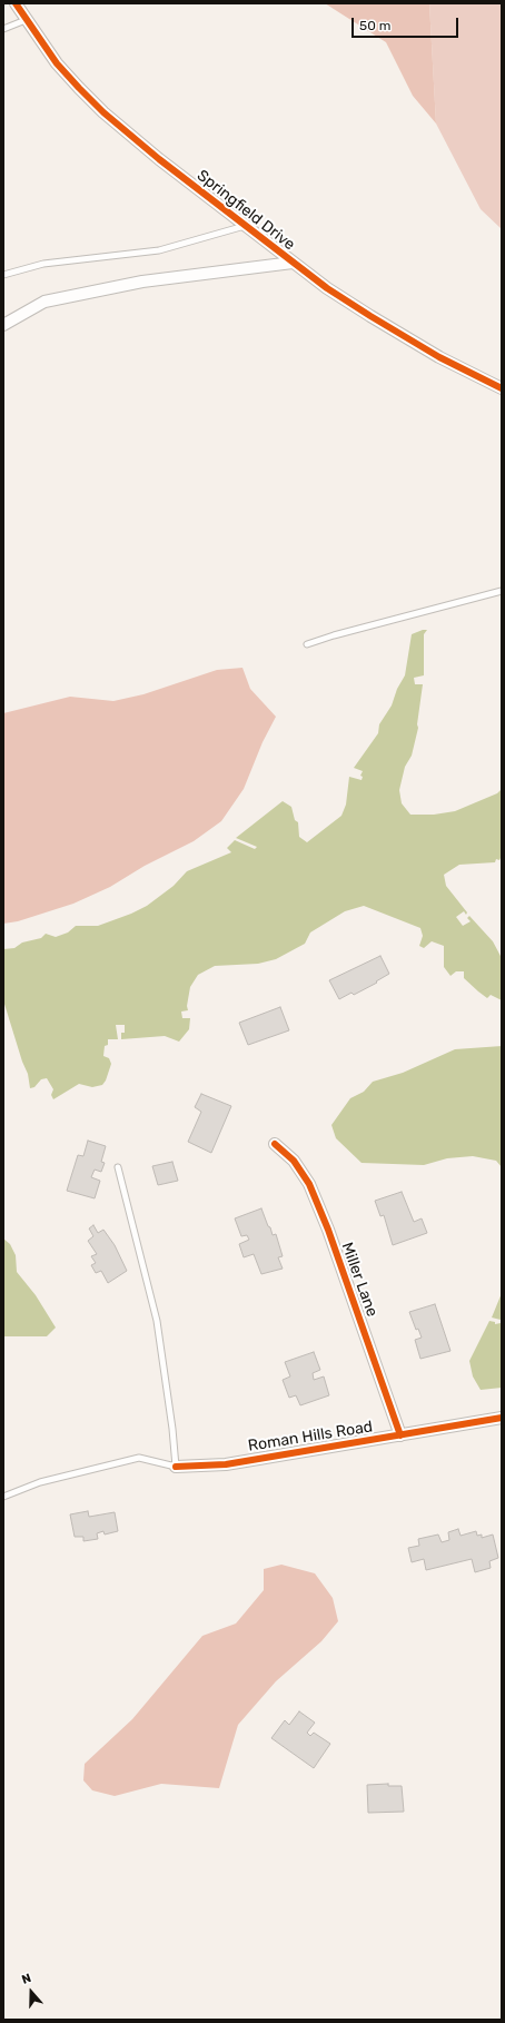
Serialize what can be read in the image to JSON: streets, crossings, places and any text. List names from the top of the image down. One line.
{"streets":{"street":["Springfield Drive","Miller Lane","Roman Hills Road"]},"crossings":[["Miller Lane","Roman Hills Road"]],"scale_bar":"50 m","north":"top"}
